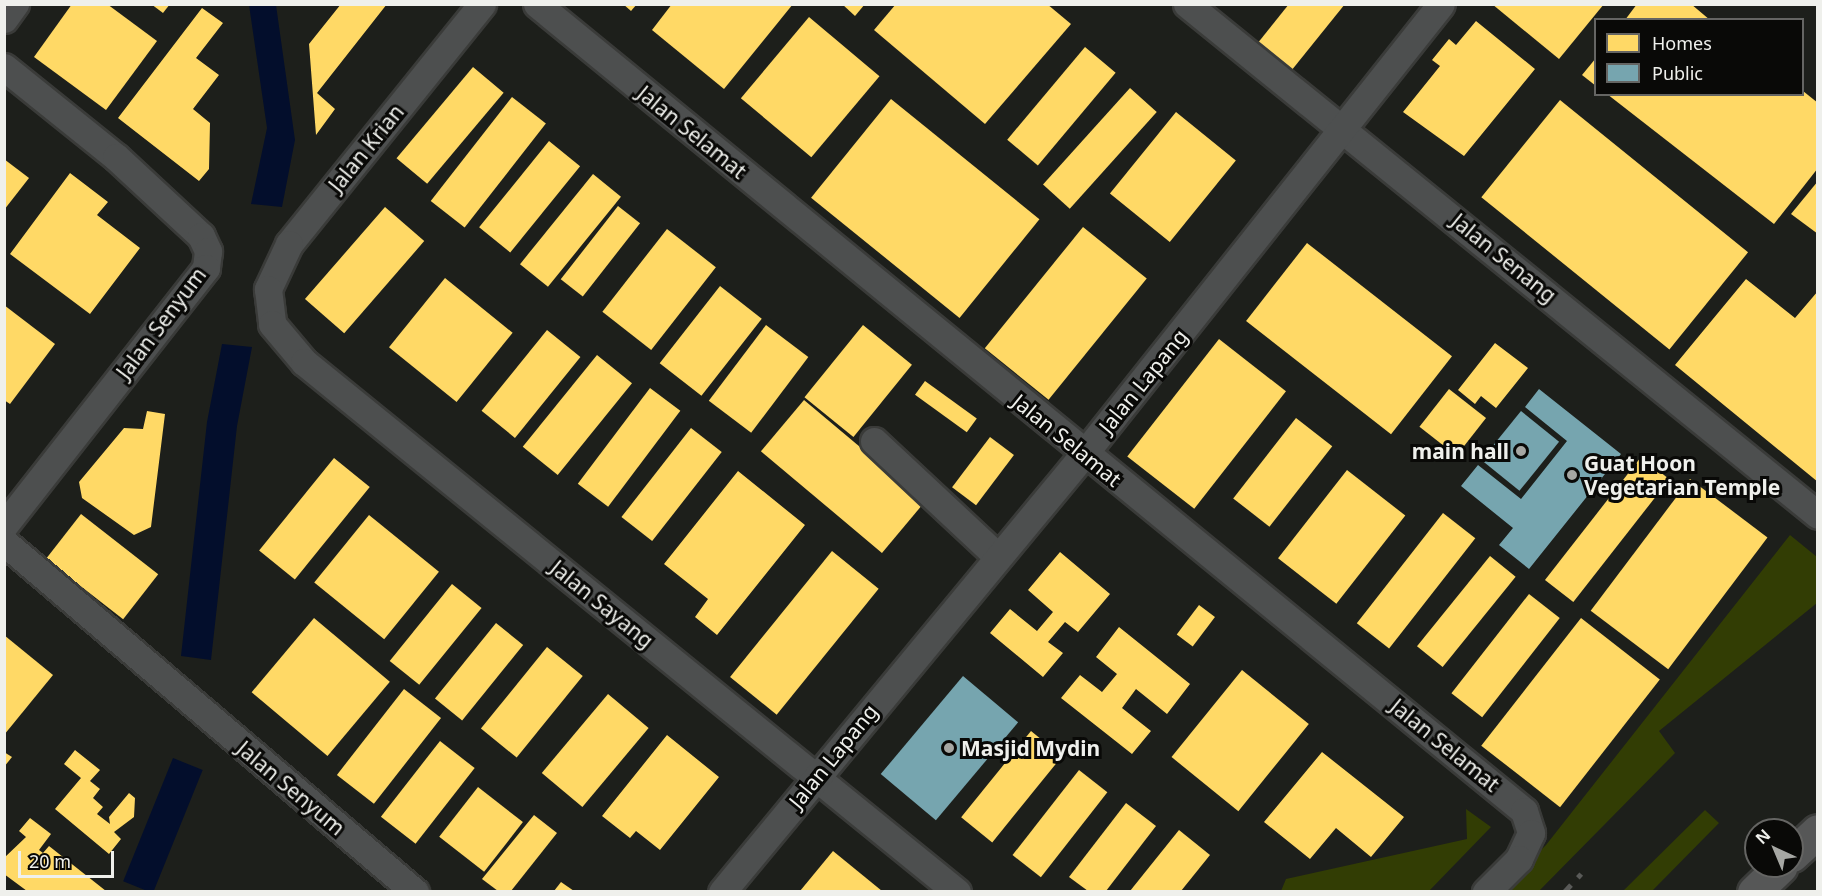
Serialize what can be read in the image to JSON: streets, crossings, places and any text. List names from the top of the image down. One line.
{"streets":{"street":["Jalan Selamat","Jalan Krian","Jalan Senang","Jalan Senyum","Jalan Lapang","Jalan Sayang"]},"crossings":[["Jalan Selamat","Jalan Lapang"],["Jalan Krian","Jalan Sayang"],["Jalan Senang","Jalan Lapang"],["Jalan Lapang","Jalan Sayang"]],"places":["main hall","Guat Hoon Vegetarian Temple","Masjid Mydin"],"legend":["Homes","Public"],"scale_bar":"20 m","north":"top left"}
